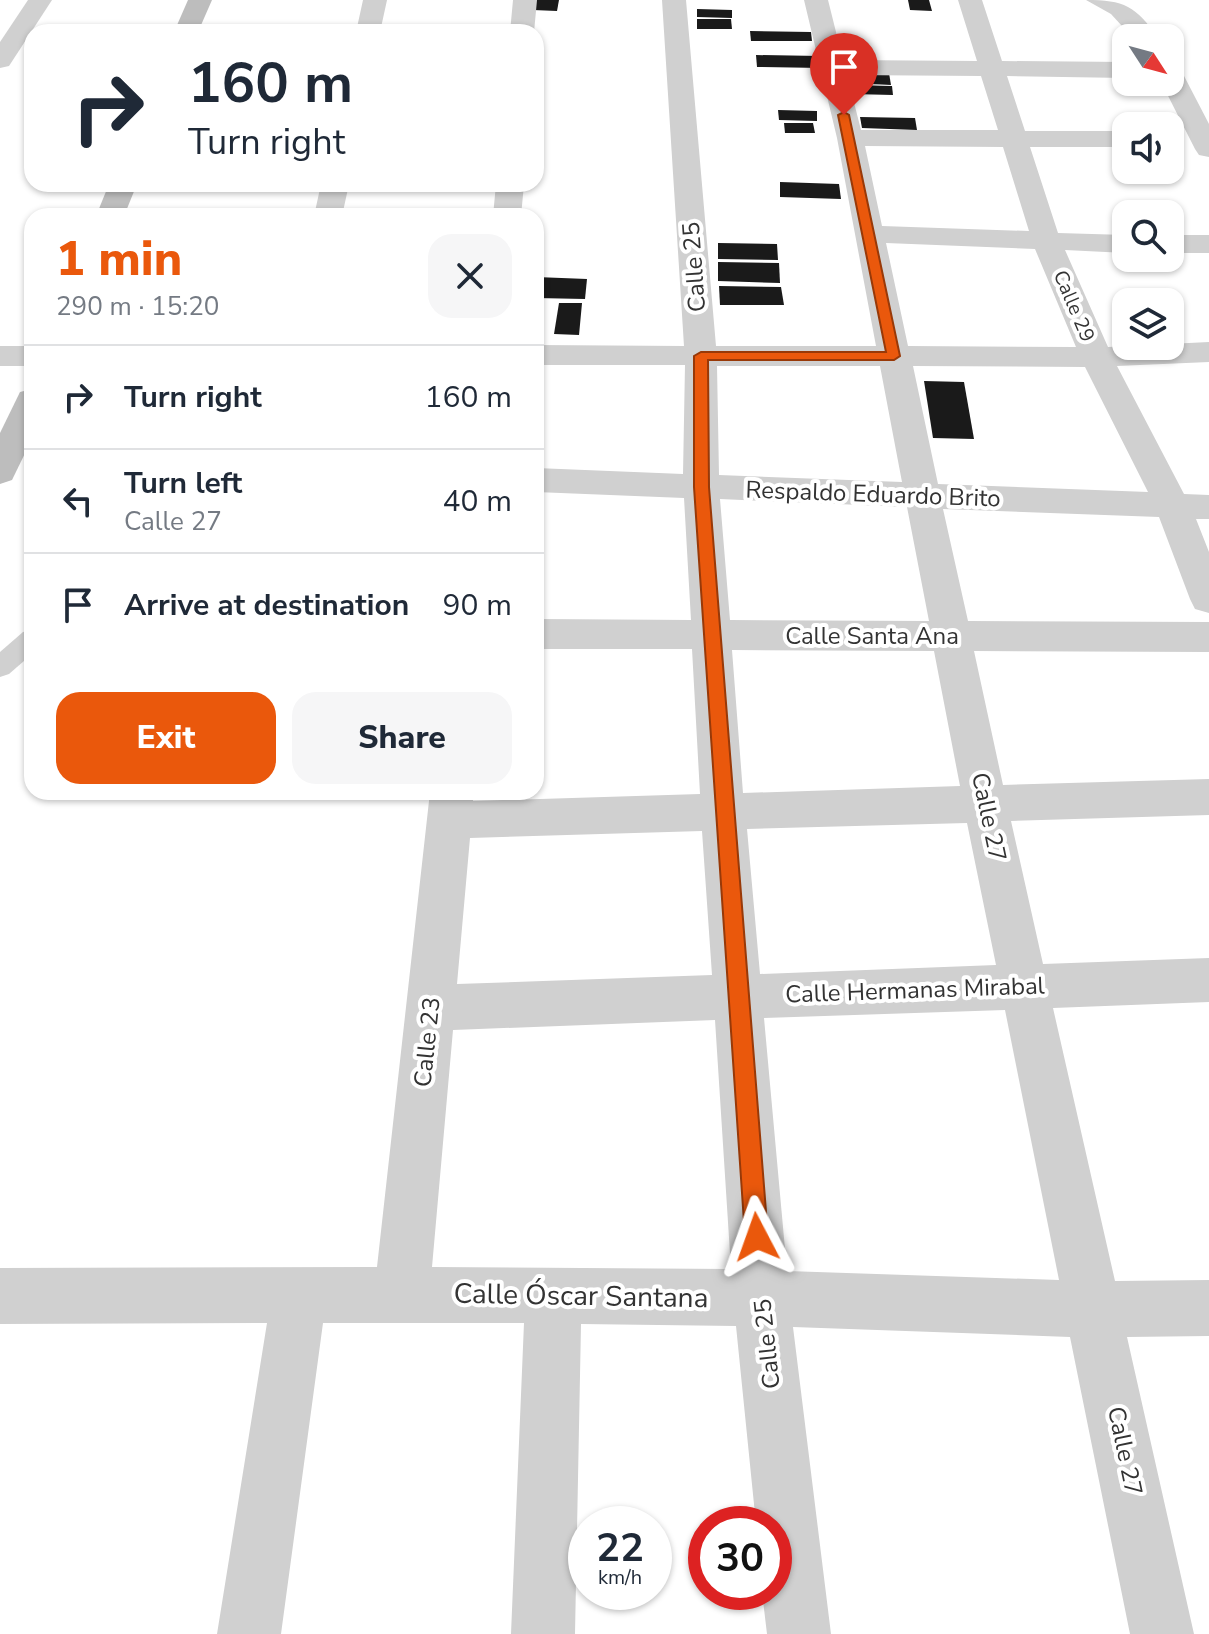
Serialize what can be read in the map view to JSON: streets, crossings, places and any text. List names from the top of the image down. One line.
{"streets":{"street":["Calle 25","Calle 29","Respaldo Eduardo Brito","Calle Santa Ana","Calle 27","Calle Hermanas Mirabal","Calle 23","Calle Óscar Santana"]},"crossings":[["Calle 25","Respaldo Eduardo Brito"],["Calle 25","Calle Santa Ana"],["Calle 25","Calle Hermanas Mirabal"],["Calle 25","Calle Óscar Santana"],["Calle 29","Respaldo Eduardo Brito"],["Respaldo Eduardo Brito","Calle 27"],["Calle Santa Ana","Calle 27"],["Calle 27","Calle Hermanas Mirabal"],["Calle 27","Calle Óscar Santana"],["Calle Hermanas Mirabal","Calle 23"],["Calle 23","Calle Óscar Santana"]],"north":"bottom right","page":{"turn":["160 m","Turn right"],"heading":["1 min","290 m · 15:20"],"list":[{"name":"Turn right","value":"160 m"},{"name":"Turn left","note":"Calle 27","value":"40 m"},{"name":"Arrive at destination","value":"90 m"}],"buttons":["Exit","Share"],"speed":"22 km/h","limit":"30"}}
